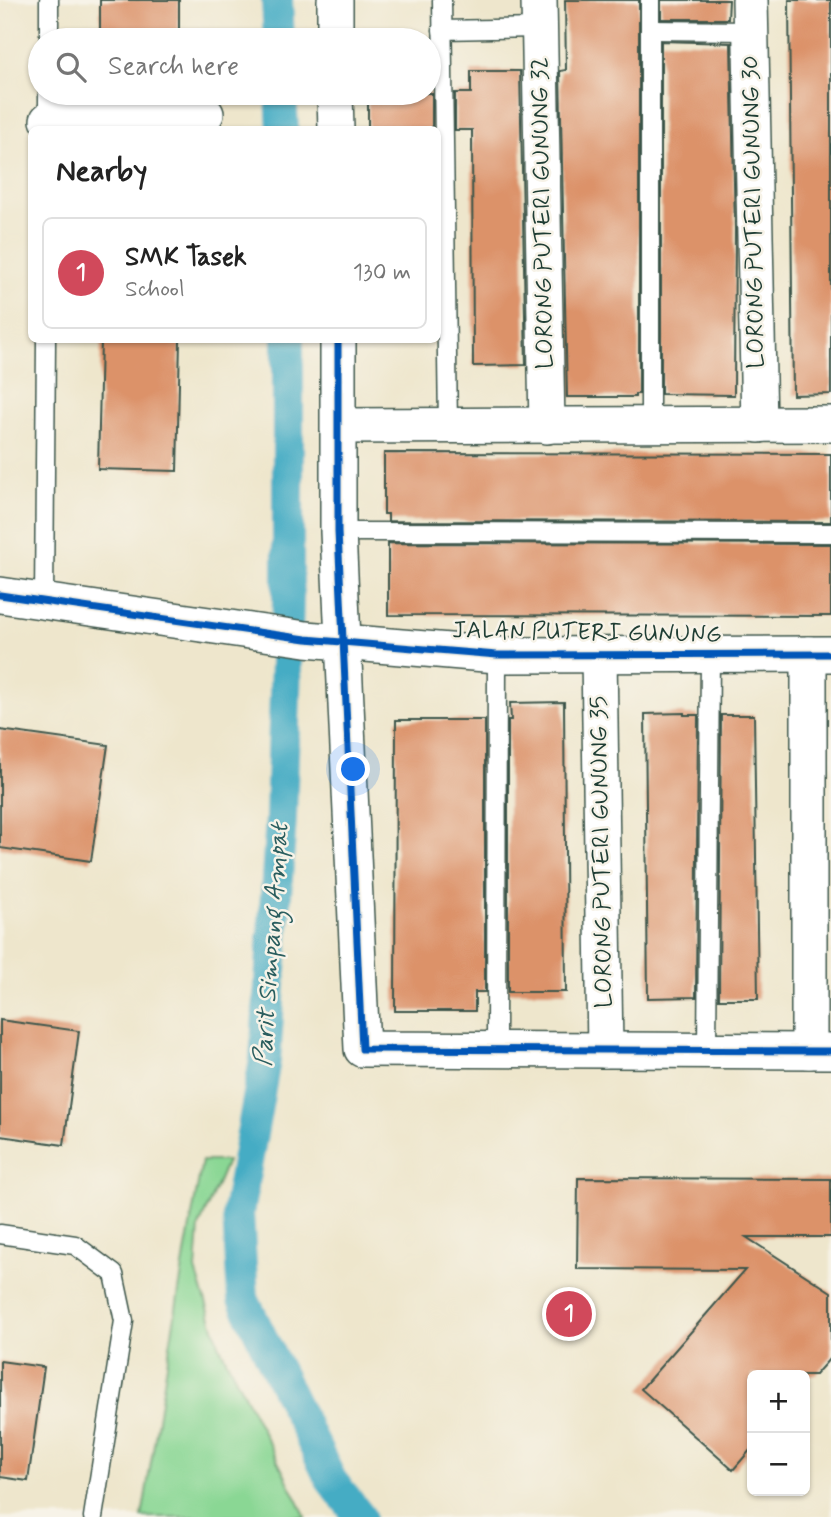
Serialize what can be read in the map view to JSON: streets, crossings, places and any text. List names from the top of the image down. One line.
{"streets":{"street":["LORONG PUTERI GUNUNG 30","LORONG PUTERI GUNUNG 32","JALAN PUTERI GUNUNG","LORONG PUTERI GUNUNG 35"]},"crossings":[["JALAN PUTERI GUNUNG","LORONG PUTERI GUNUNG 35"]],"water":["Parit Simpang Ampat"],"page":{"search":"Search here","heading":"Nearby","list":[{"mark":"1","name":"SMK Tasek","note":"School","value":"130 m"}],"pins":"1","map_buttons":["+","−"]}}
